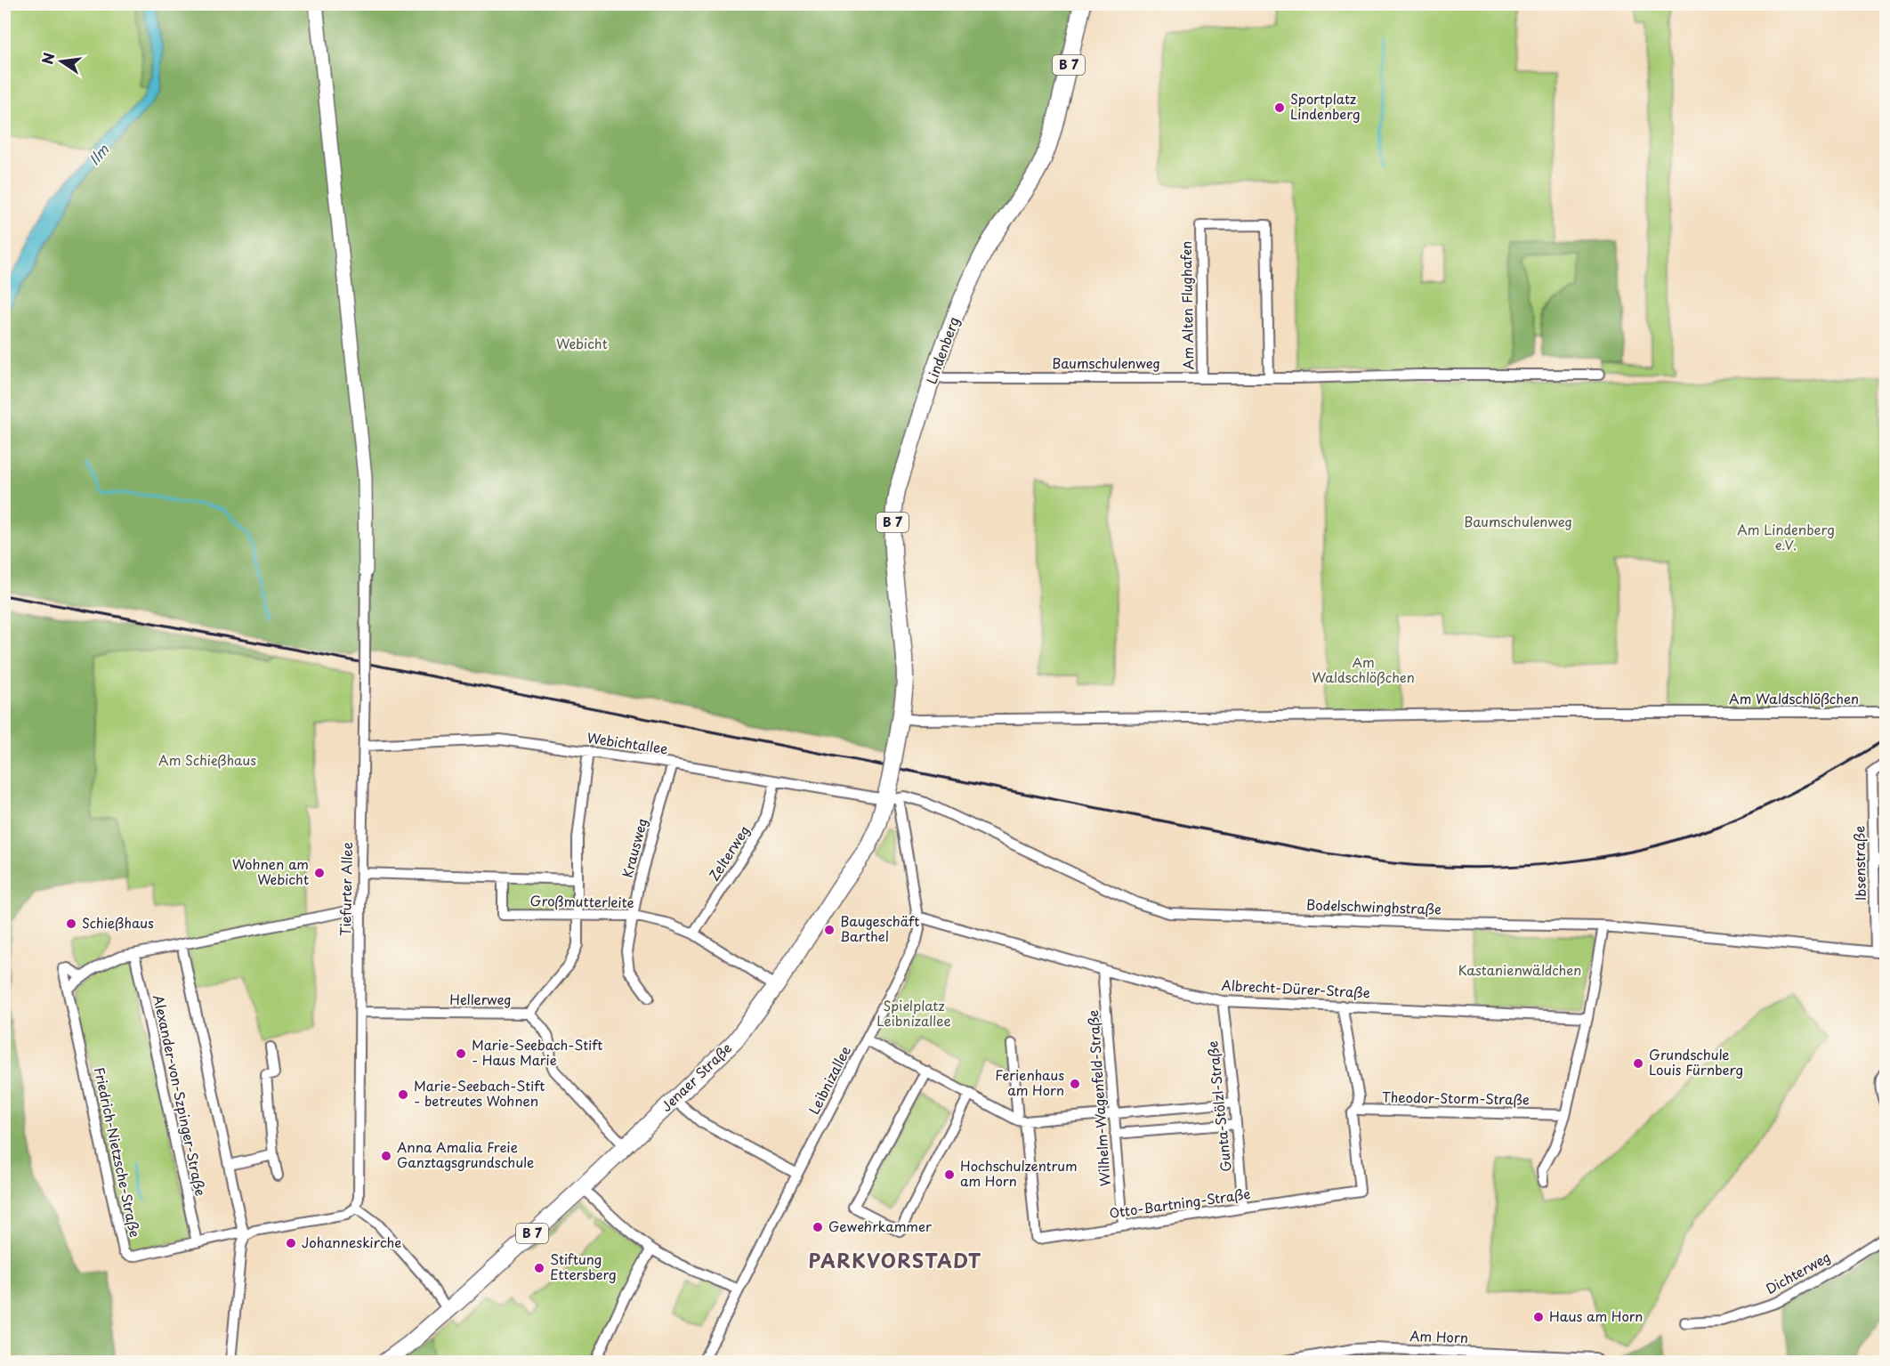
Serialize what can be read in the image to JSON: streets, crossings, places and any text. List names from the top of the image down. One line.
{"streets":{"main road":["B 7","Lindenberg","Jenaer Straße"],"street":["Am Alten Flughafen","Baumschulenweg","Am Waldschlößchen","Webichtallee","Krausweg","Zelterweg","Ibsenstraße","Tiefurter Allee","Großmutterleite","Bodelschwinghstraße","Albrecht-Dürer-Straße","Hellerweg","Leibnizallee","Alexander-von-Szpinger-Straße","Wilhelm-Wagenfeld-Straße","Theodor-Storm-Straße","Gunta-Stölzl-Straße","Friedrich-Nietzsche-Straße","Otto-Bartning-Straße","Dichterweg","Am Horn"]},"crossings":[["Am Alten Flughafen","Baumschulenweg"],["Lindenberg","Baumschulenweg"],["Lindenberg","Am Waldschlößchen"],["Lindenberg","Jenaer Straße"],["Am Waldschlößchen","Jenaer Straße"],["Webichtallee","Krausweg"],["Webichtallee","Zelterweg"],["Webichtallee","Tiefurter Allee"],["Webichtallee","Bodelschwinghstraße"],["Webichtallee","Jenaer Straße"],["Webichtallee","Leibnizallee"],["Krausweg","Großmutterleite"],["Zelterweg","Großmutterleite"],["Ibsenstraße","Bodelschwinghstraße"],["Tiefurter Allee","Großmutterleite"],["Tiefurter Allee","Hellerweg"],["Großmutterleite","Jenaer Straße"],["Bodelschwinghstraße","Jenaer Straße"],["Bodelschwinghstraße","Leibnizallee"],["Albrecht-Dürer-Straße","Leibnizallee"],["Albrecht-Dürer-Straße","Wilhelm-Wagenfeld-Straße"],["Albrecht-Dürer-Straße","Gunta-Stölzl-Straße"],["Hellerweg","Jenaer Straße"],["Jenaer Straße","Leibnizallee"],["Alexander-von-Szpinger-Straße","Friedrich-Nietzsche-Straße"],["Wilhelm-Wagenfeld-Straße","Otto-Bartning-Straße"],["Theodor-Storm-Straße","Otto-Bartning-Straße"],["Gunta-Stölzl-Straße","Otto-Bartning-Straße"]],"districts":["PARKVORSTADT"],"water":["Ilm"],"parks":["Webicht","Baumschulenweg","Am Lindenberg e.V.","Am Waldschlößchen","Am Schießhaus","Kastanienwäldchen","Spielplatz Leibnizallee"],"places":["Sportplatz Lindenberg","Wohnen am Webicht","Schießhaus","Baugeschäft Barthel","Marie-Seebach-Stift - Haus Marie","Grundschule Louis Fürnberg","Ferienhaus am Horn","Marie-Seebach-Stift - betreutes Wohnen","Anna Amalia Freie Ganztagsgrundschule","Hochschulzentrum am Horn","Gewehrkammer","Johanneskirche","Stiftung Ettersberg","Haus am Horn"],"north":"left"}
